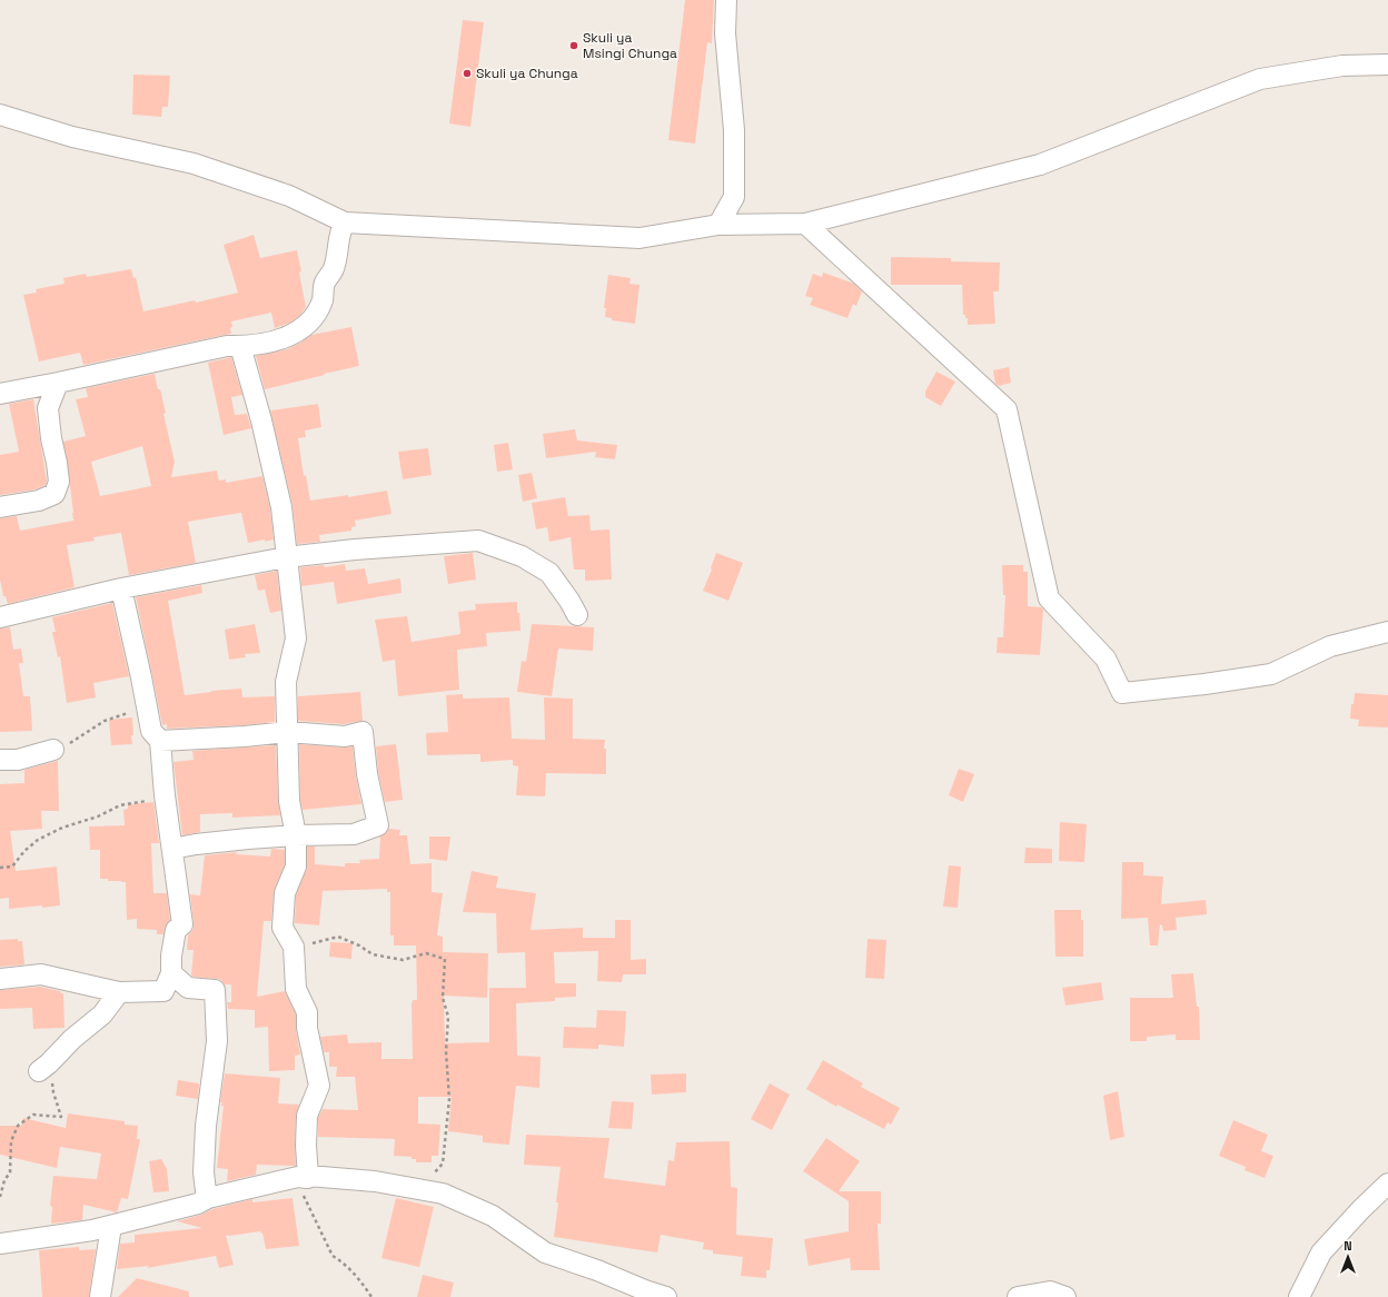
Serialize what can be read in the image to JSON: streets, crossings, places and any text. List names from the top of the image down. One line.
{"places":["Skuli ya Msingi Chunga","Skuli ya Chunga"],"north":"top"}
